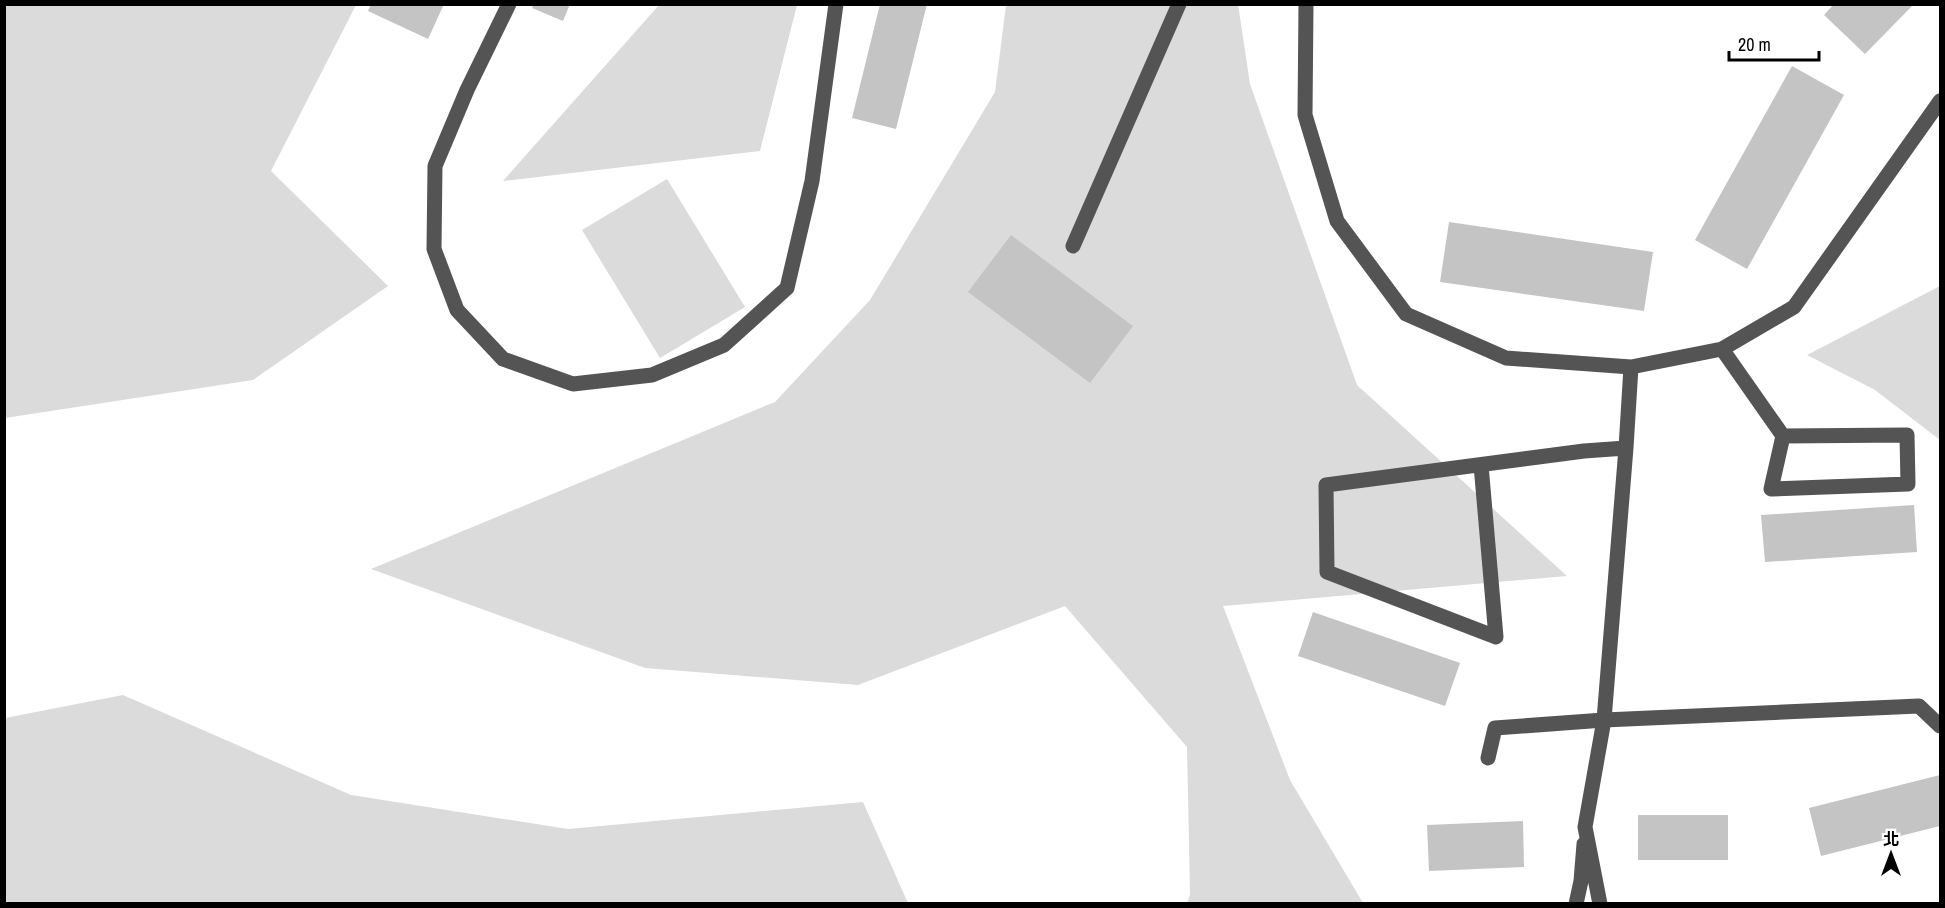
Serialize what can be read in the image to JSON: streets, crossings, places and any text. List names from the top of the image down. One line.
{"scale_bar":"20 m","north":"top"}
